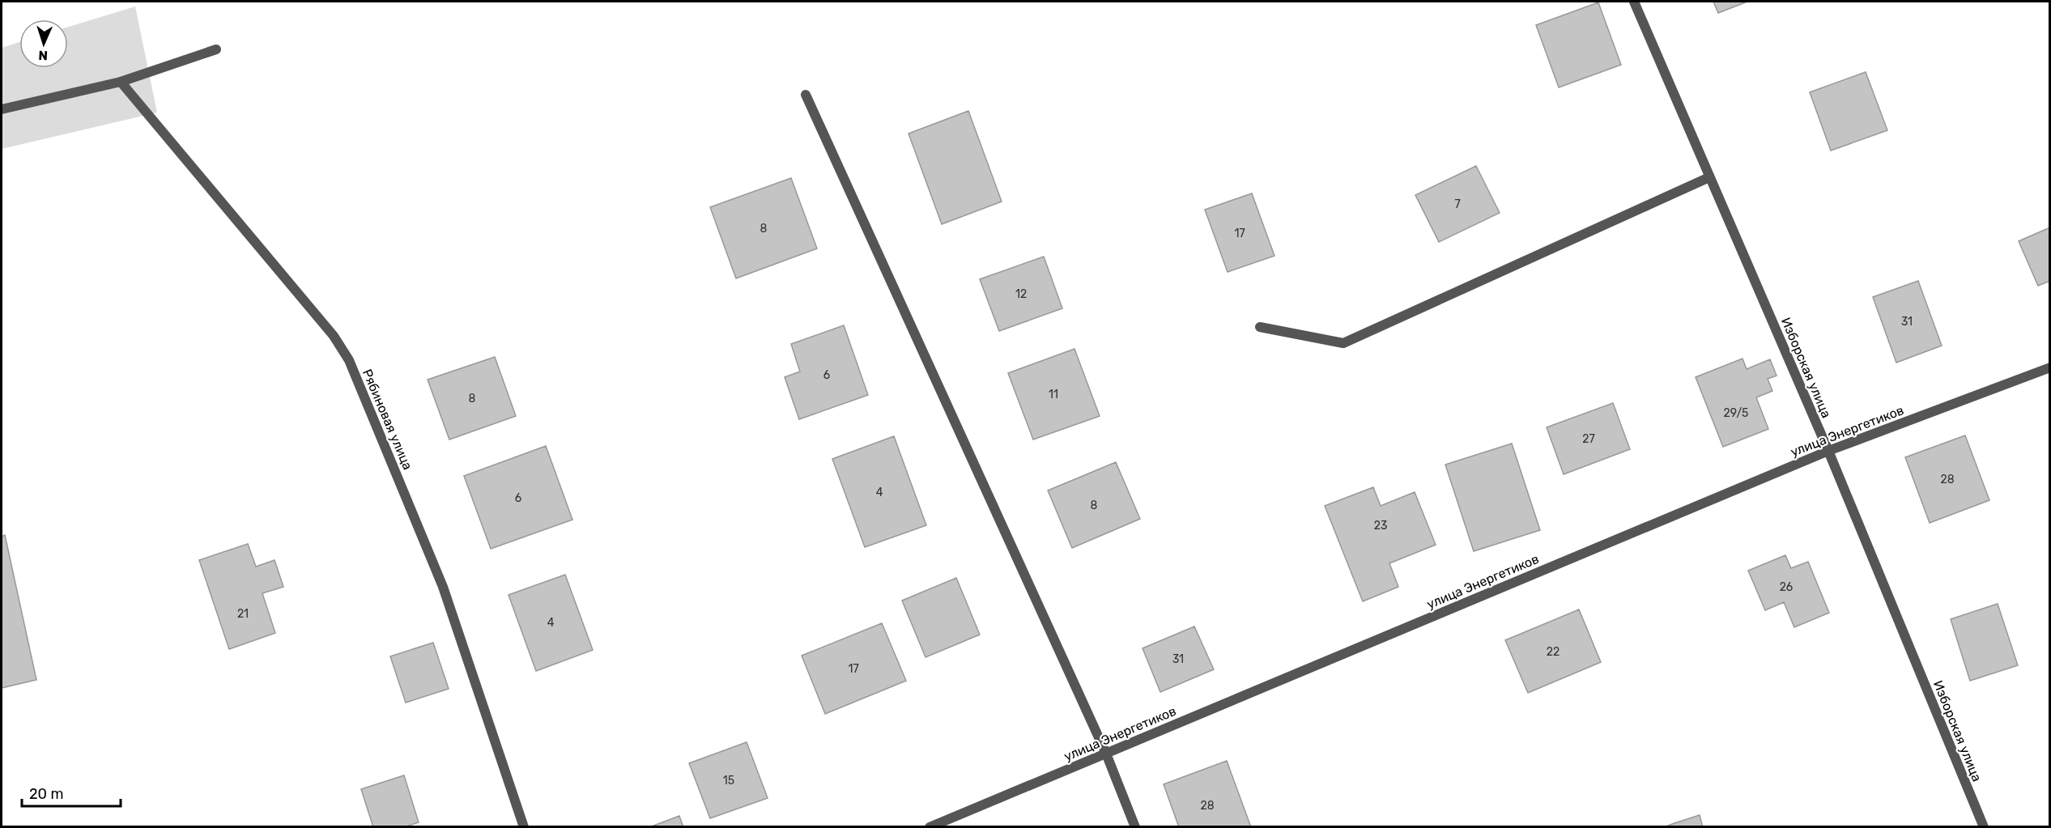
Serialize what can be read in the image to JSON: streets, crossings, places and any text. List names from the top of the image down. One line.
{"streets":{"street":["Изборская улица","Рябиновая улица","улица Энергетиков"]},"crossings":[["Изборская улица","улица Энергетиков"]],"house_numbers":["7","8","17","12","31","6","11","8","29/5","27","28","4","6","8","23","26","21","4","22","31","17","15","28"],"scale_bar":"20 m","north":"bottom"}
